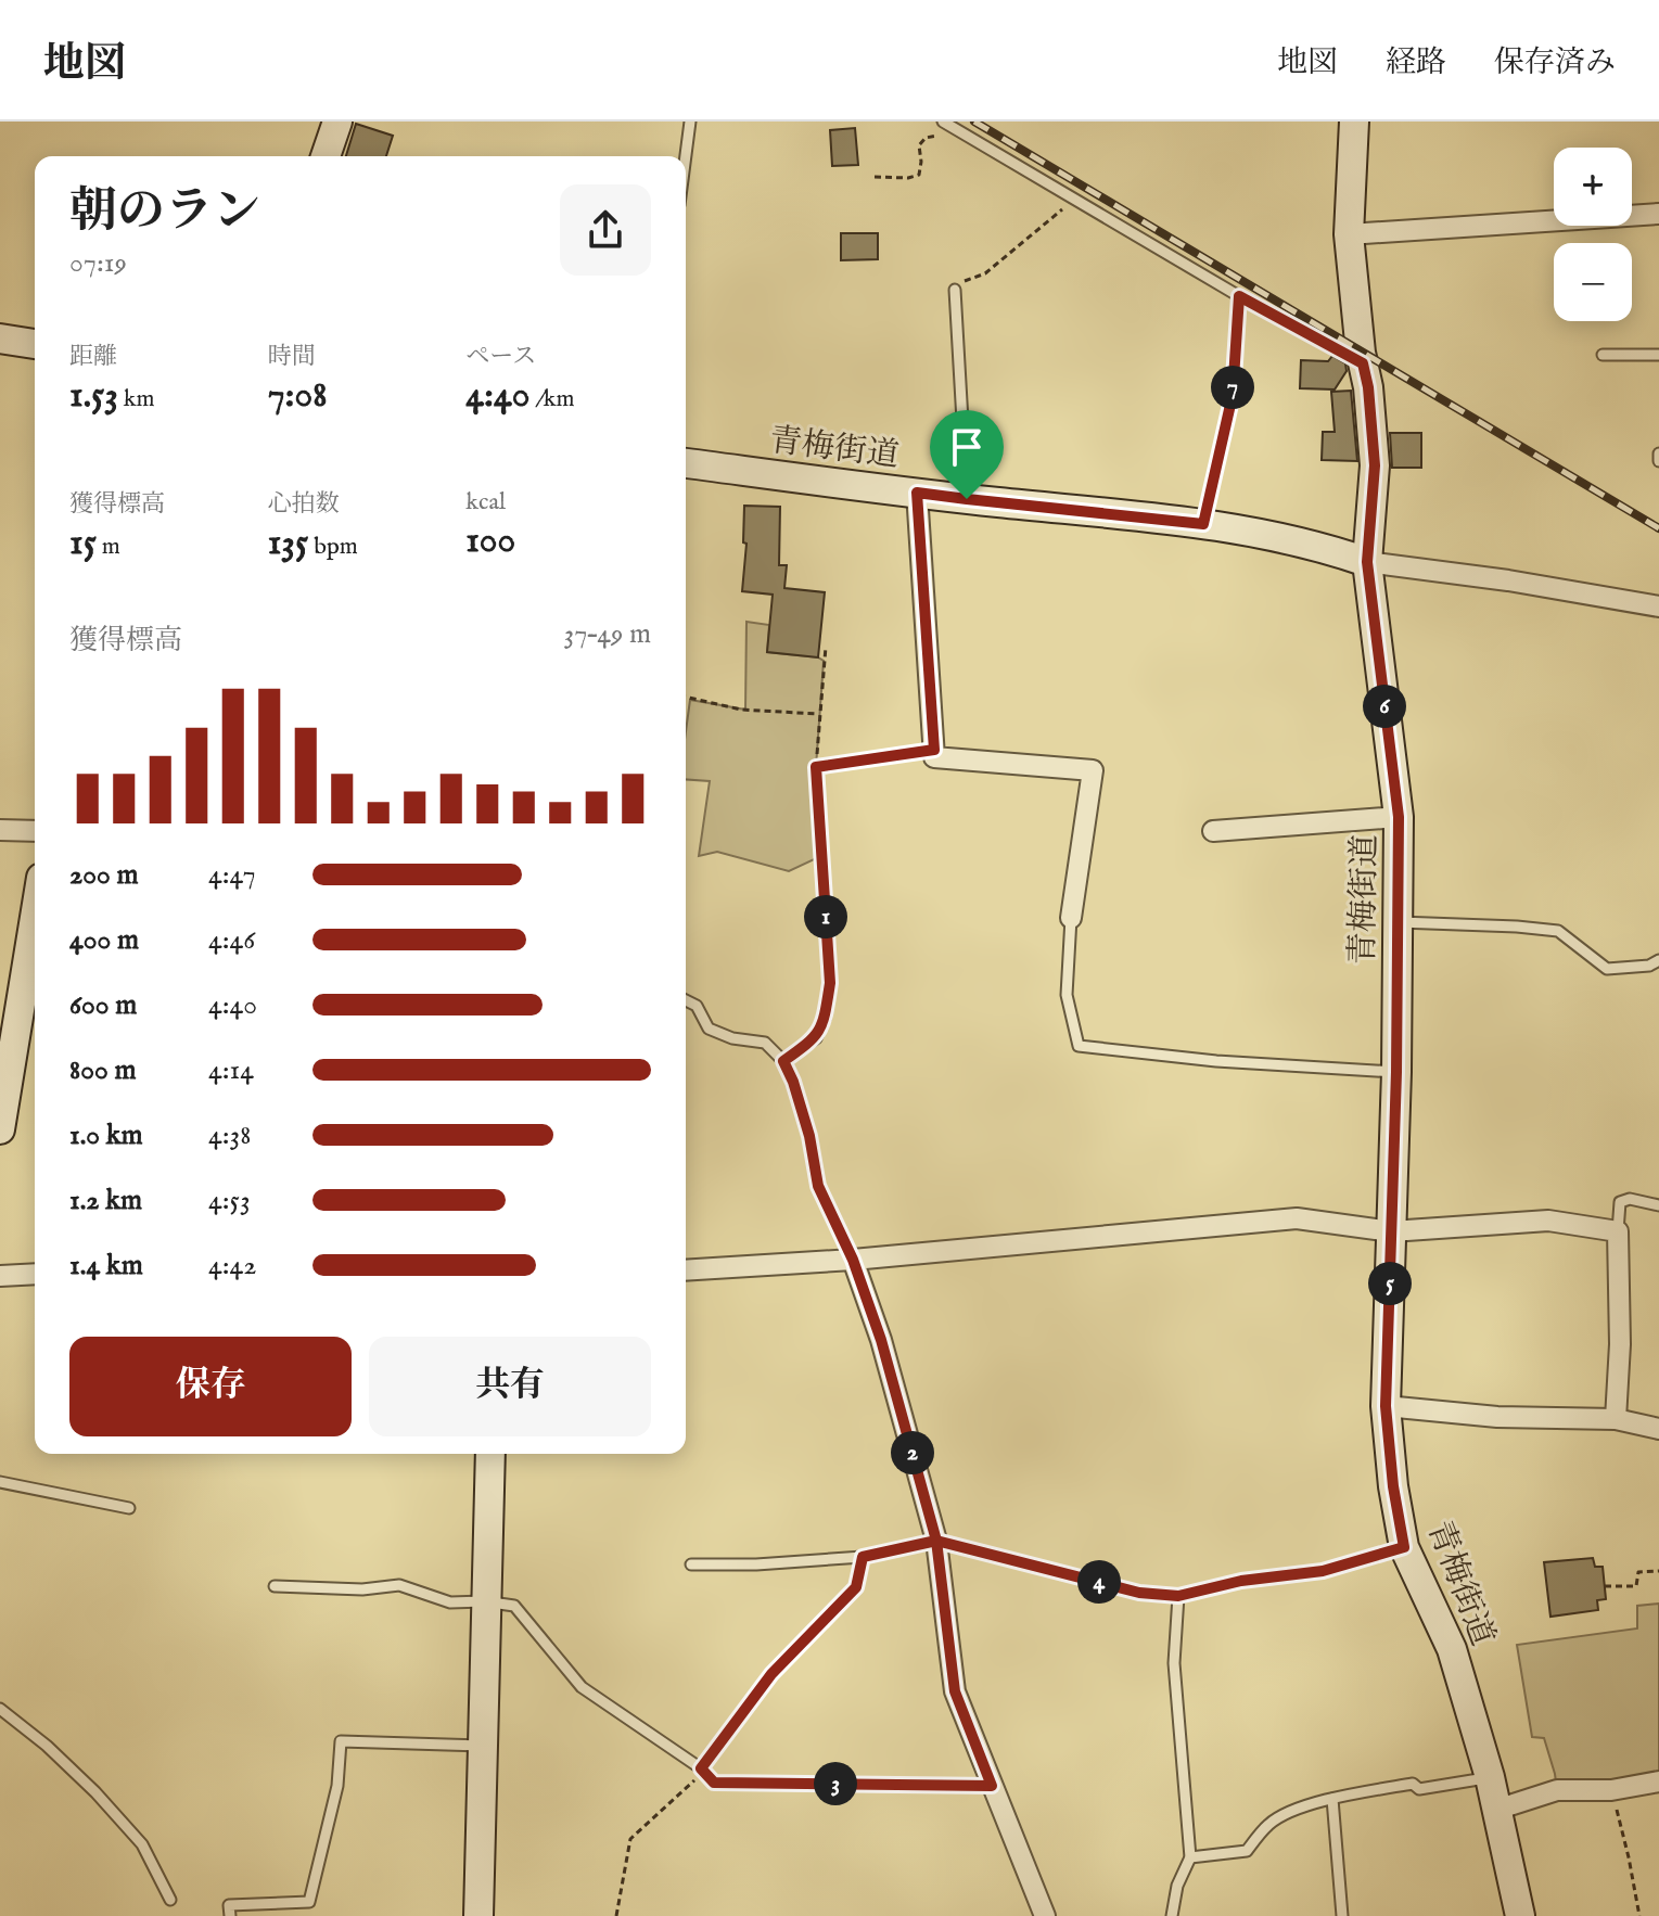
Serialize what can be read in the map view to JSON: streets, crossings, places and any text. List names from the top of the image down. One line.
{"streets":{"main road":["青梅街道"]},"page":{"header":"地図","nav":["地図","経路","保存済み"],"map_buttons":["+","−"],"heading":["朝のラン","07:19"],"stats":[["距離","1.53 km"],["時間","7:08"],["ペース","4:40 /km"],["獲得標高","15 m"],["心拍数","135 bpm"],["kcal","100"]],"pins":["7","6","1","5","2","4","3"],"chart":["獲得標高","37–49 m"],"list":[{"name":"200 m","note":"4:47"},{"name":"400 m","note":"4:46"},{"name":"600 m","note":"4:40"},{"name":"800 m","note":"4:14"},{"name":"1.0 km","note":"4:38"},{"name":"1.2 km","note":"4:53"},{"name":"1.4 km","note":"4:42"}],"buttons":["保存","共有"]}}
